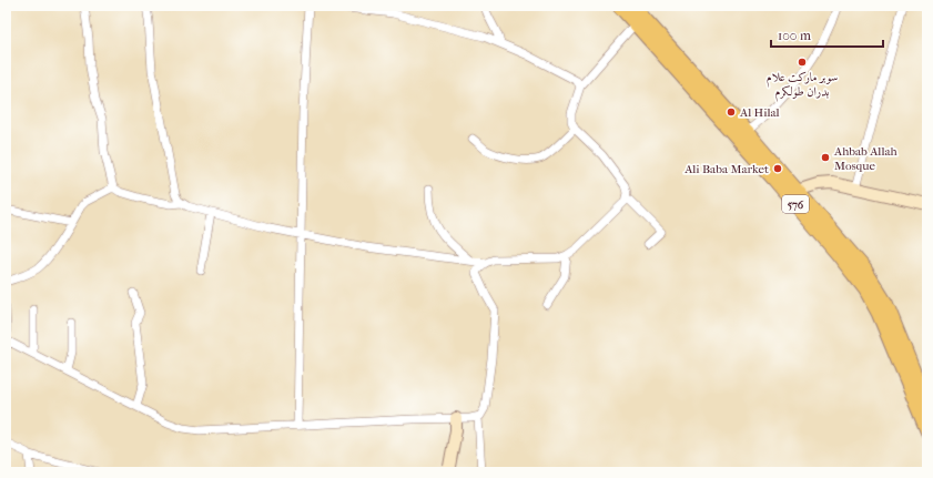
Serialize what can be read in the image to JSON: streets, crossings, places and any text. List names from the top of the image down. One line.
{"streets":{"main road":["576"]},"places":["سوبر ماركت علام بدران طولكرم","Al Hilal","Ahbab Allah Mosque","Ali Baba Market"],"scale_bar":"100 m"}
